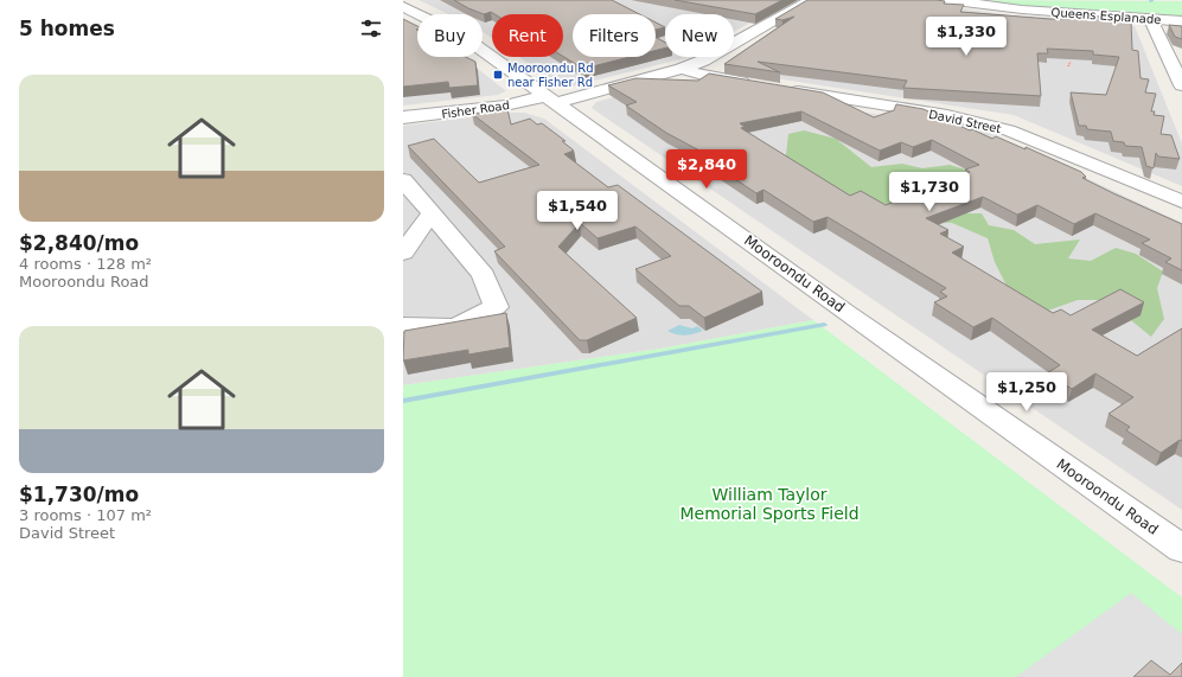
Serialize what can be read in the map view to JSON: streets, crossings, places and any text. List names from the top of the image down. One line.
{"streets":{"street":["Queens Esplanade","Fisher Road","David Street","Mooroondu Road"]},"crossings":[["Fisher Road","Mooroondu Road"]],"parks":["William Taylor Memorial Sports Field"],"places":{"transit":["Mooroondu Rd near Fisher Rd"]},"page":{"heading":"5 homes","chip":["Buy","Rent","Filters","New"],"price":["$1,330","$2,840","$1,730","$1,540","$1,250"],"list":[{"name":"$2,840/mo","note":"4 rooms · 128 m² · Mooroondu Road"},{"name":"$1,730/mo","note":"3 rooms · 107 m² · David Street"}]}}
